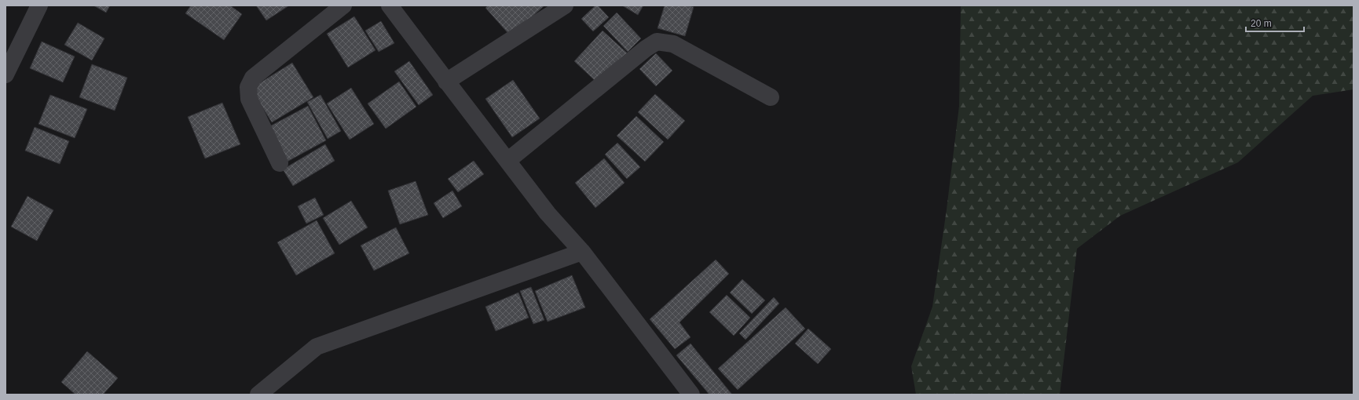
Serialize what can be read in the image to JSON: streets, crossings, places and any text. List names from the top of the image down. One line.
{"scale_bar":"20 m"}
